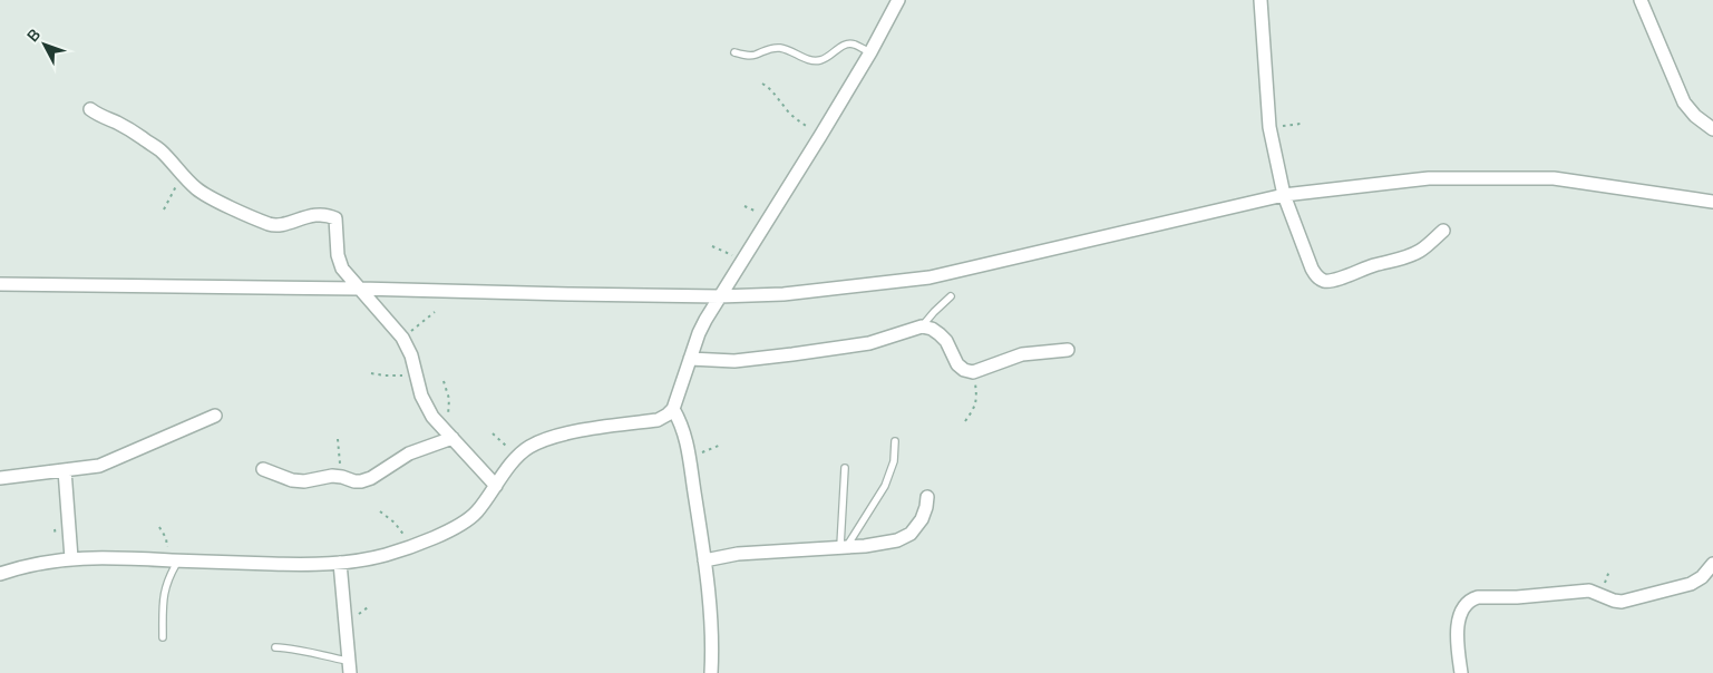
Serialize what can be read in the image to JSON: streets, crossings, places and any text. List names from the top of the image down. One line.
{"north":"top left"}
